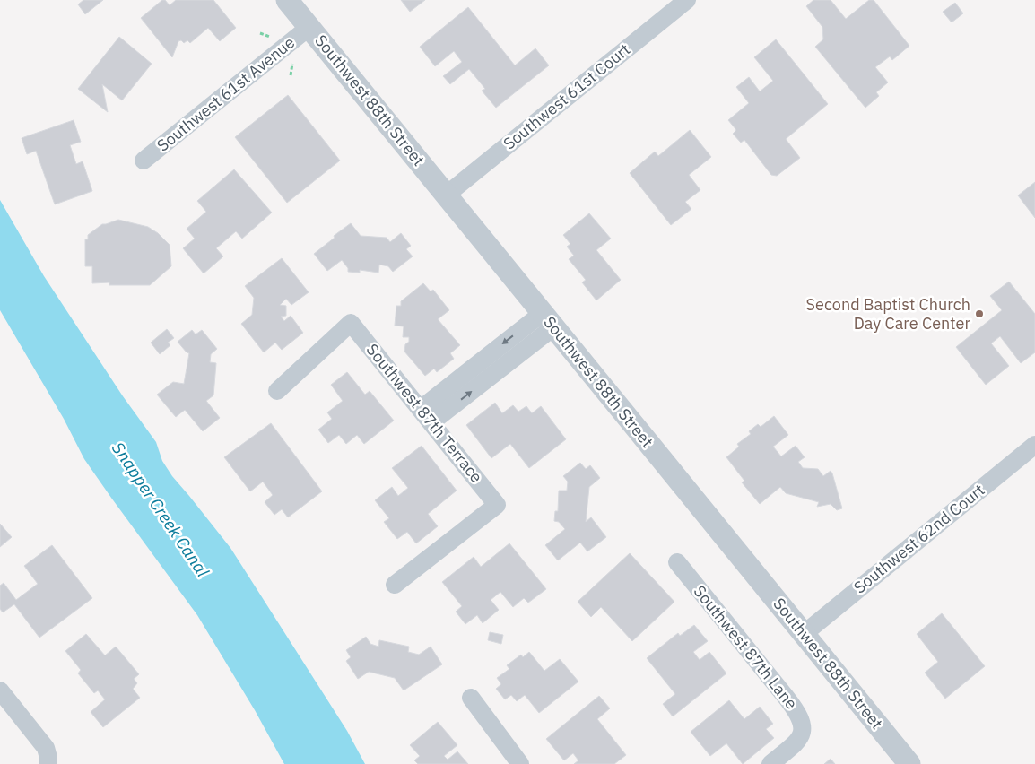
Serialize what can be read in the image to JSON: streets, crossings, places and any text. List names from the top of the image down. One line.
{"streets":{"street":["Southwest 61st Avenue","Southwest 61st Court","Southwest 88th Street","Southwest 87th Terrace","Southwest 62nd Court","Southwest 87th Lane"]},"crossings":[["Southwest 61st Avenue","Southwest 88th Street"],["Southwest 61st Court","Southwest 88th Street"],["Southwest 88th Street","Southwest 62nd Court"]],"water":["Snapper Creek Canal"],"places":["Second Baptist Church Day Care Center"]}
